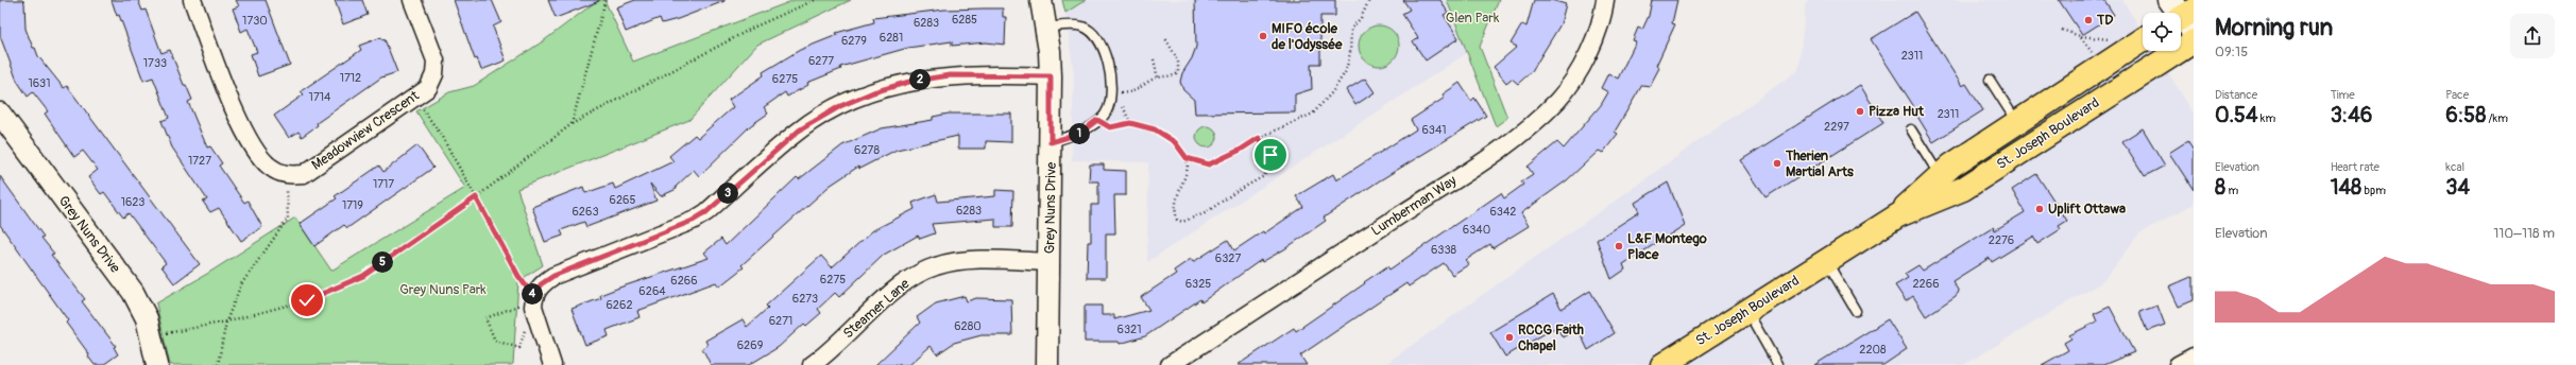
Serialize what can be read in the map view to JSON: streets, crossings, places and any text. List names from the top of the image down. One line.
{"streets":{"main road":["St. Joseph Boulevard"],"street":["Meadowview Crescent","Lumberman Way","Grey Nuns Drive","Steamer Lane"]},"crossings":[["Grey Nuns Drive","Steamer Lane"]],"parks":["Glen Park","Grey Nuns Park"],"places":["TD","MIFO école de l'Odyssée","Pizza Hut","Therien Martial Arts","Uplift Ottawa","L&F Montego Place","RCCG Faith Chapel"],"house_numbers":["6285","1730","6283","6281","6279","2311","6277","1733","1712","6275","1631","1714","2311","2297","6341","6278","1727","1717","6265","1623","1719","6283","6263","6342","6340","2276","6338","6327","6275","6266","6325","2266","6264","6273","6262","6271","6280","6321","6269","2208"],"page":{"heading":["Morning run","09:15"],"pins":["2","1","3","5","4"],"stats":[["Distance","0.54 km"],["Time","3:46"],["Pace","6:58 /km"],["Elevation","8 m"],["Heart rate","148 bpm"],["kcal","34"]],"chart":["Elevation","110–118 m"]}}
